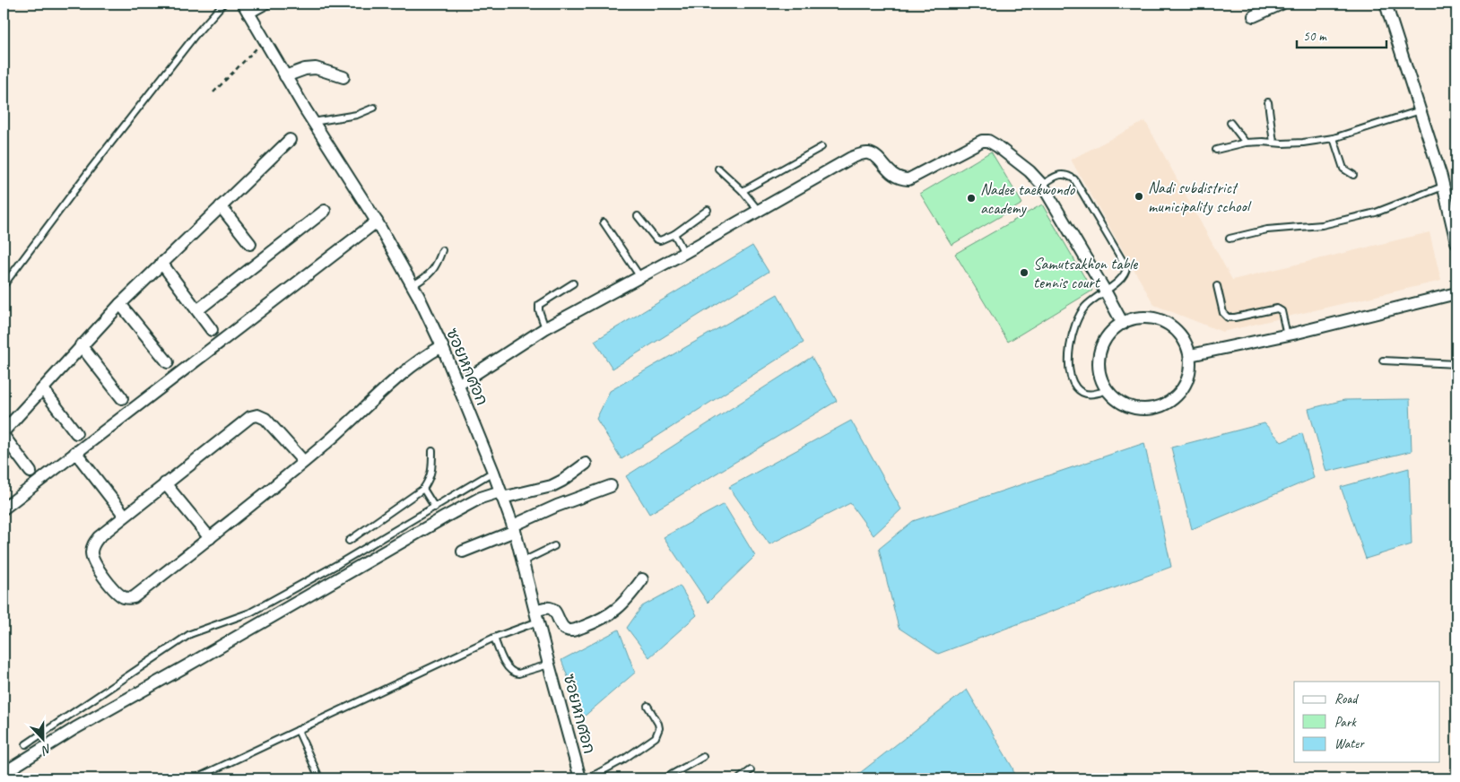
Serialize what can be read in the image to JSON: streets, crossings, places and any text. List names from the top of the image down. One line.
{"streets":{"street":["ซอยหกศอก"]},"places":["Nadi subdistrict municipality school","Nadee taekwondo academy","Samutsakhon table tennis court"],"legend":["Road","Park","Water"],"scale_bar":"50 m","north":"bottom"}
